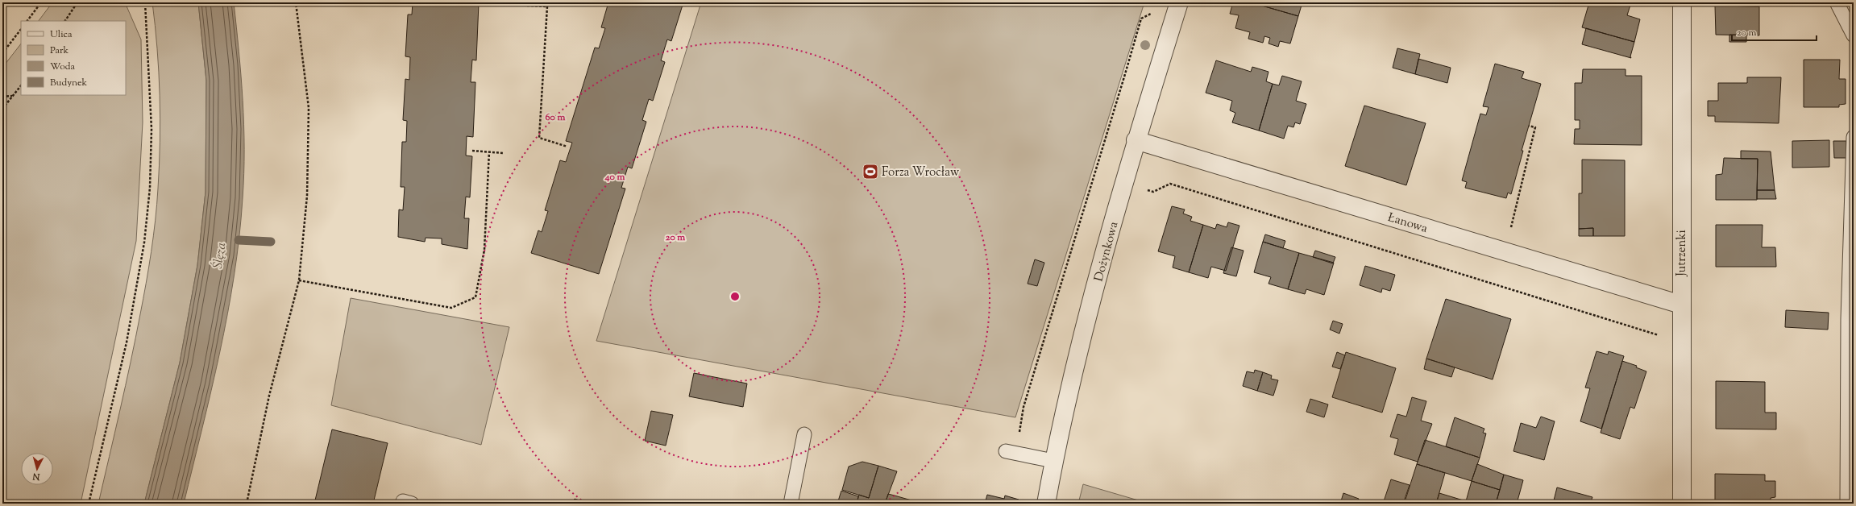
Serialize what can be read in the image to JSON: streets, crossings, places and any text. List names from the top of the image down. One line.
{"streets":{"street":["Łanowa","Dożynkowa","Jutrzenki"]},"crossings":[["Łanowa","Dożynkowa"],["Łanowa","Jutrzenki"]],"water":["Ślęza"],"places":{"sports":["Forza Wrocław"]},"legend":["Ulica","Park","Woda","Budynek"],"scale_bar":"20 m","north":"bottom","rings":["60 m","40 m","20 m"]}
